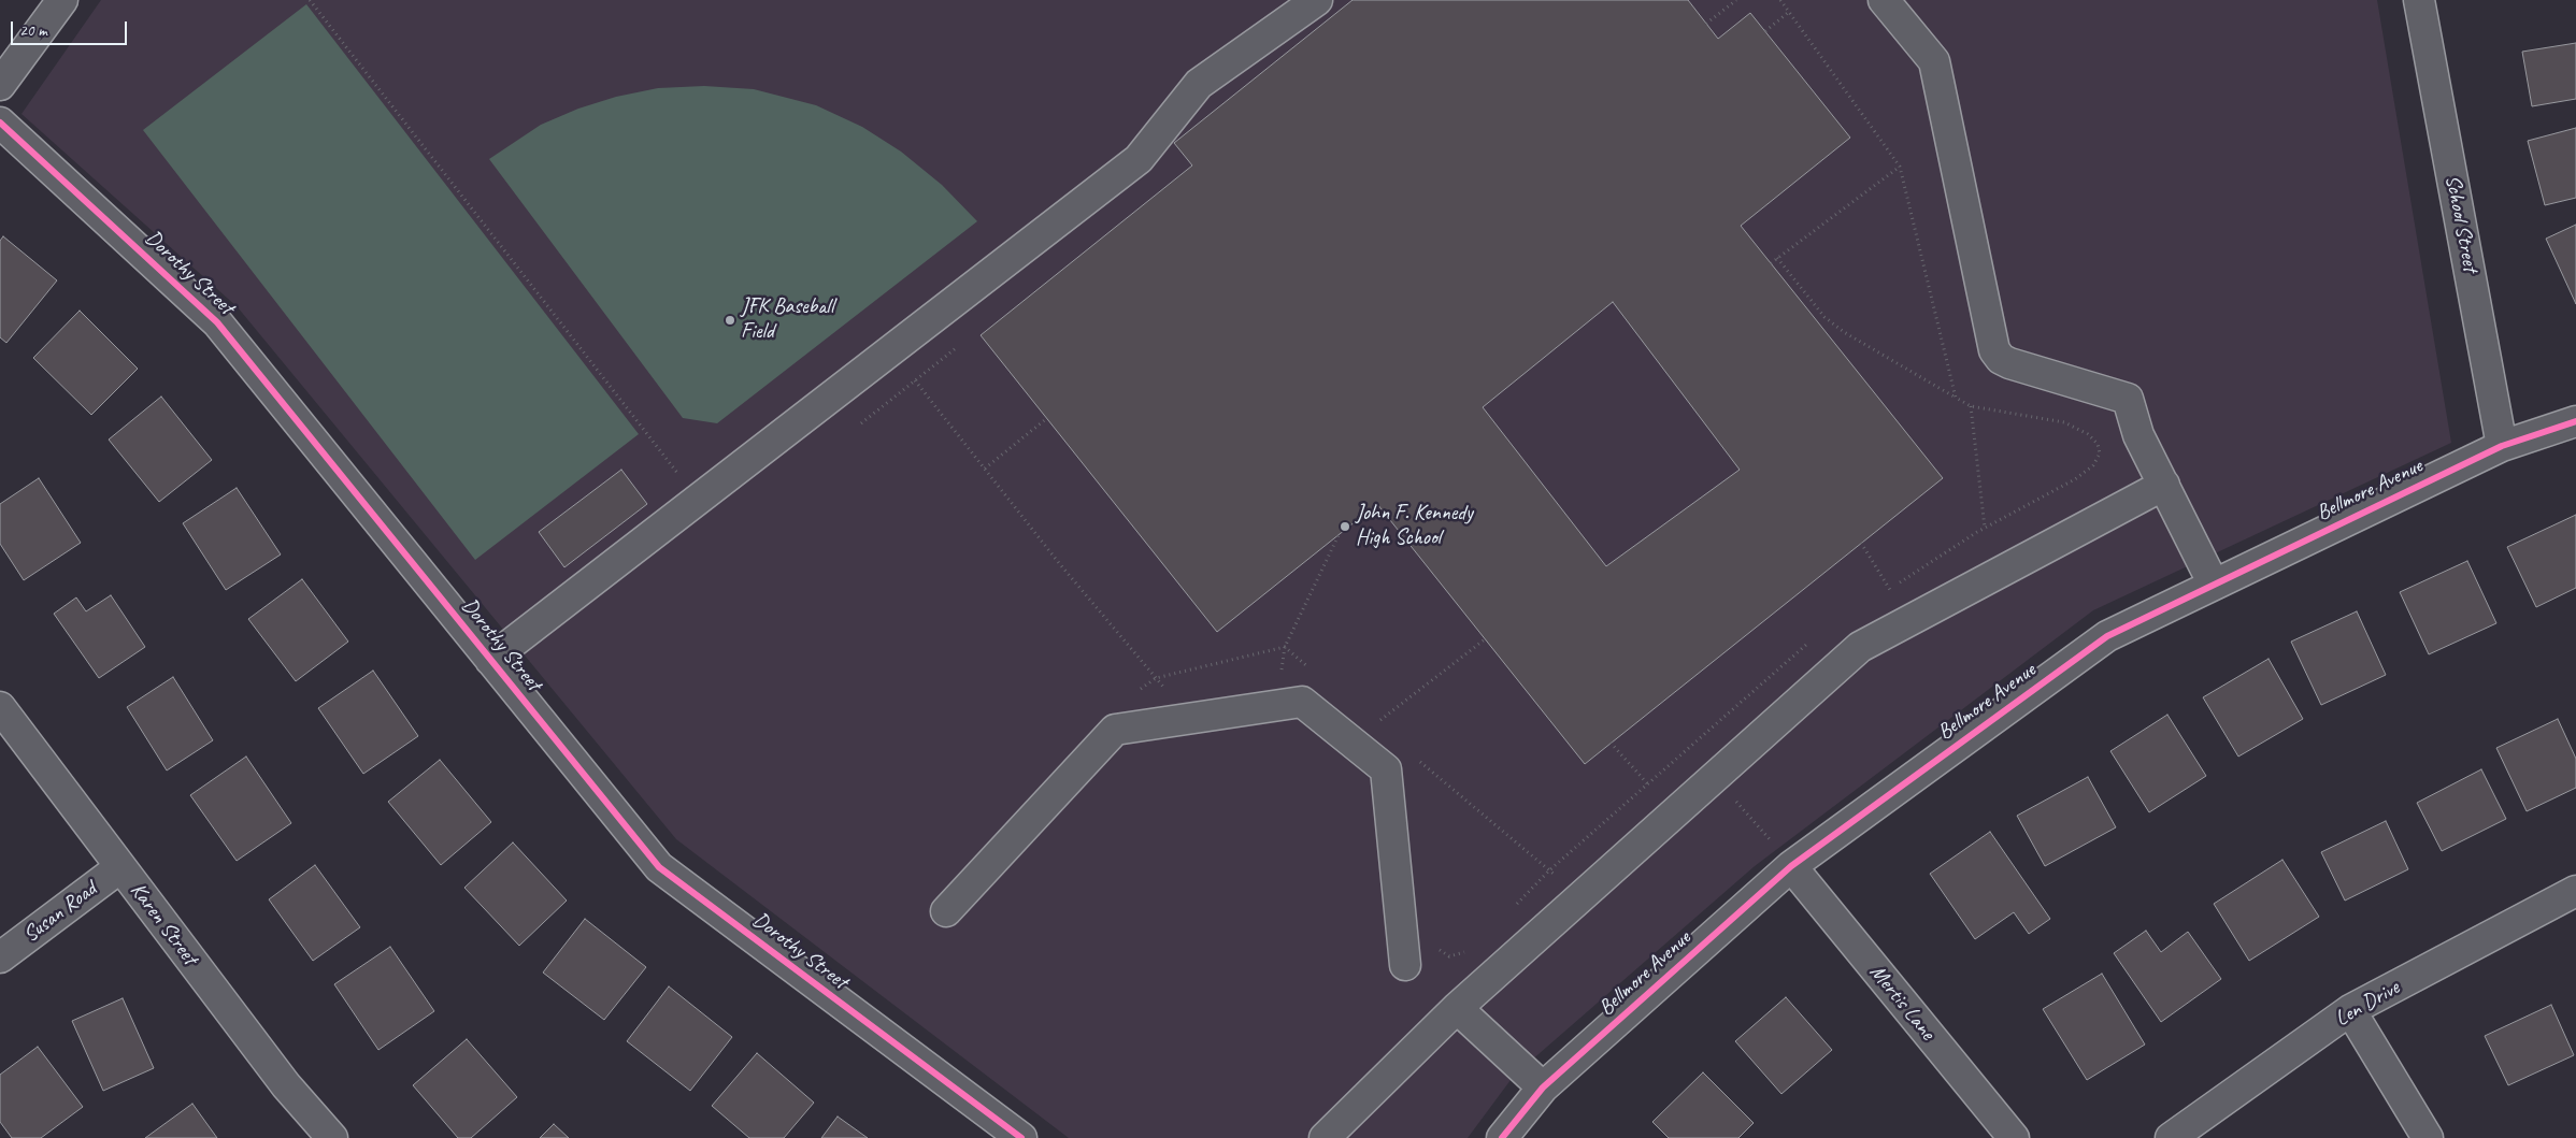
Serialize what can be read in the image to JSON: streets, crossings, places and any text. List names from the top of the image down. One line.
{"streets":{"street":["School Street","Dorothy Street","Bellmore Avenue","Susan Road","Karen Street","Mertis Lane","Len Drive"]},"crossings":[["School Street","Bellmore Avenue"],["Bellmore Avenue","Mertis Lane"],["Susan Road","Karen Street"]],"places":["JFK Baseball Field","John F. Kennedy High School"],"scale_bar":"20 m"}
